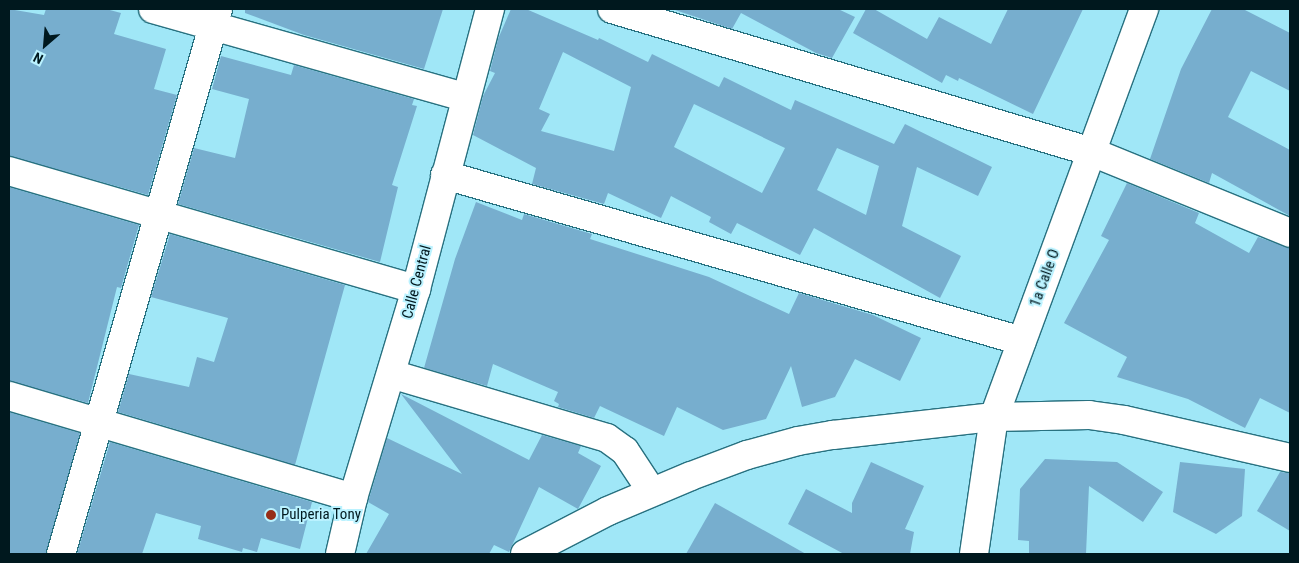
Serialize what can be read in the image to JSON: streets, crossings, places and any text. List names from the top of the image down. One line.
{"streets":{"street":["1a Calle O","Calle Central"]},"places":["Pulperia Tony"],"north":"bottom left"}
